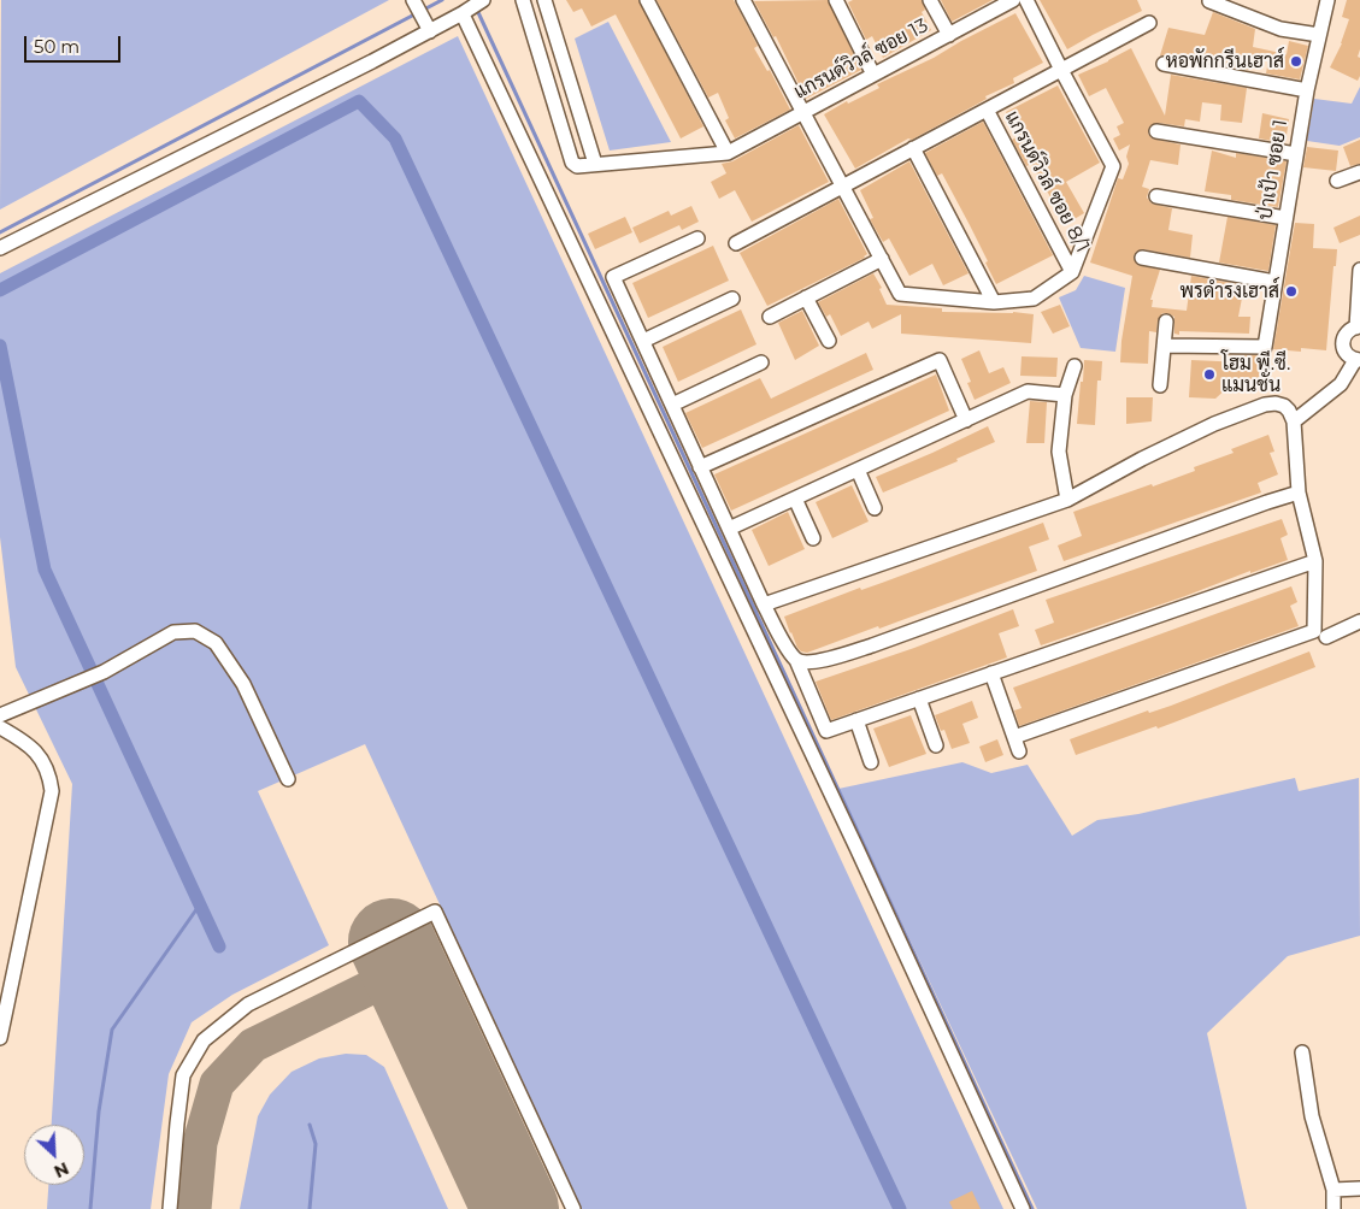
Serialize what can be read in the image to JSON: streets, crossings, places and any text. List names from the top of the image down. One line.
{"streets":{"street":["แกรนด์วิวล์ ซอย 13","ป่าเป้า ซอย 1","แกรนด์วิวล์ ซอย 8/1"]},"places":["หอพักกรีนเฮาส์","พรดำรงเฮาส์","โฮม พี.ซี. แมนชั่น"],"scale_bar":"50 m","north":"bottom right"}
